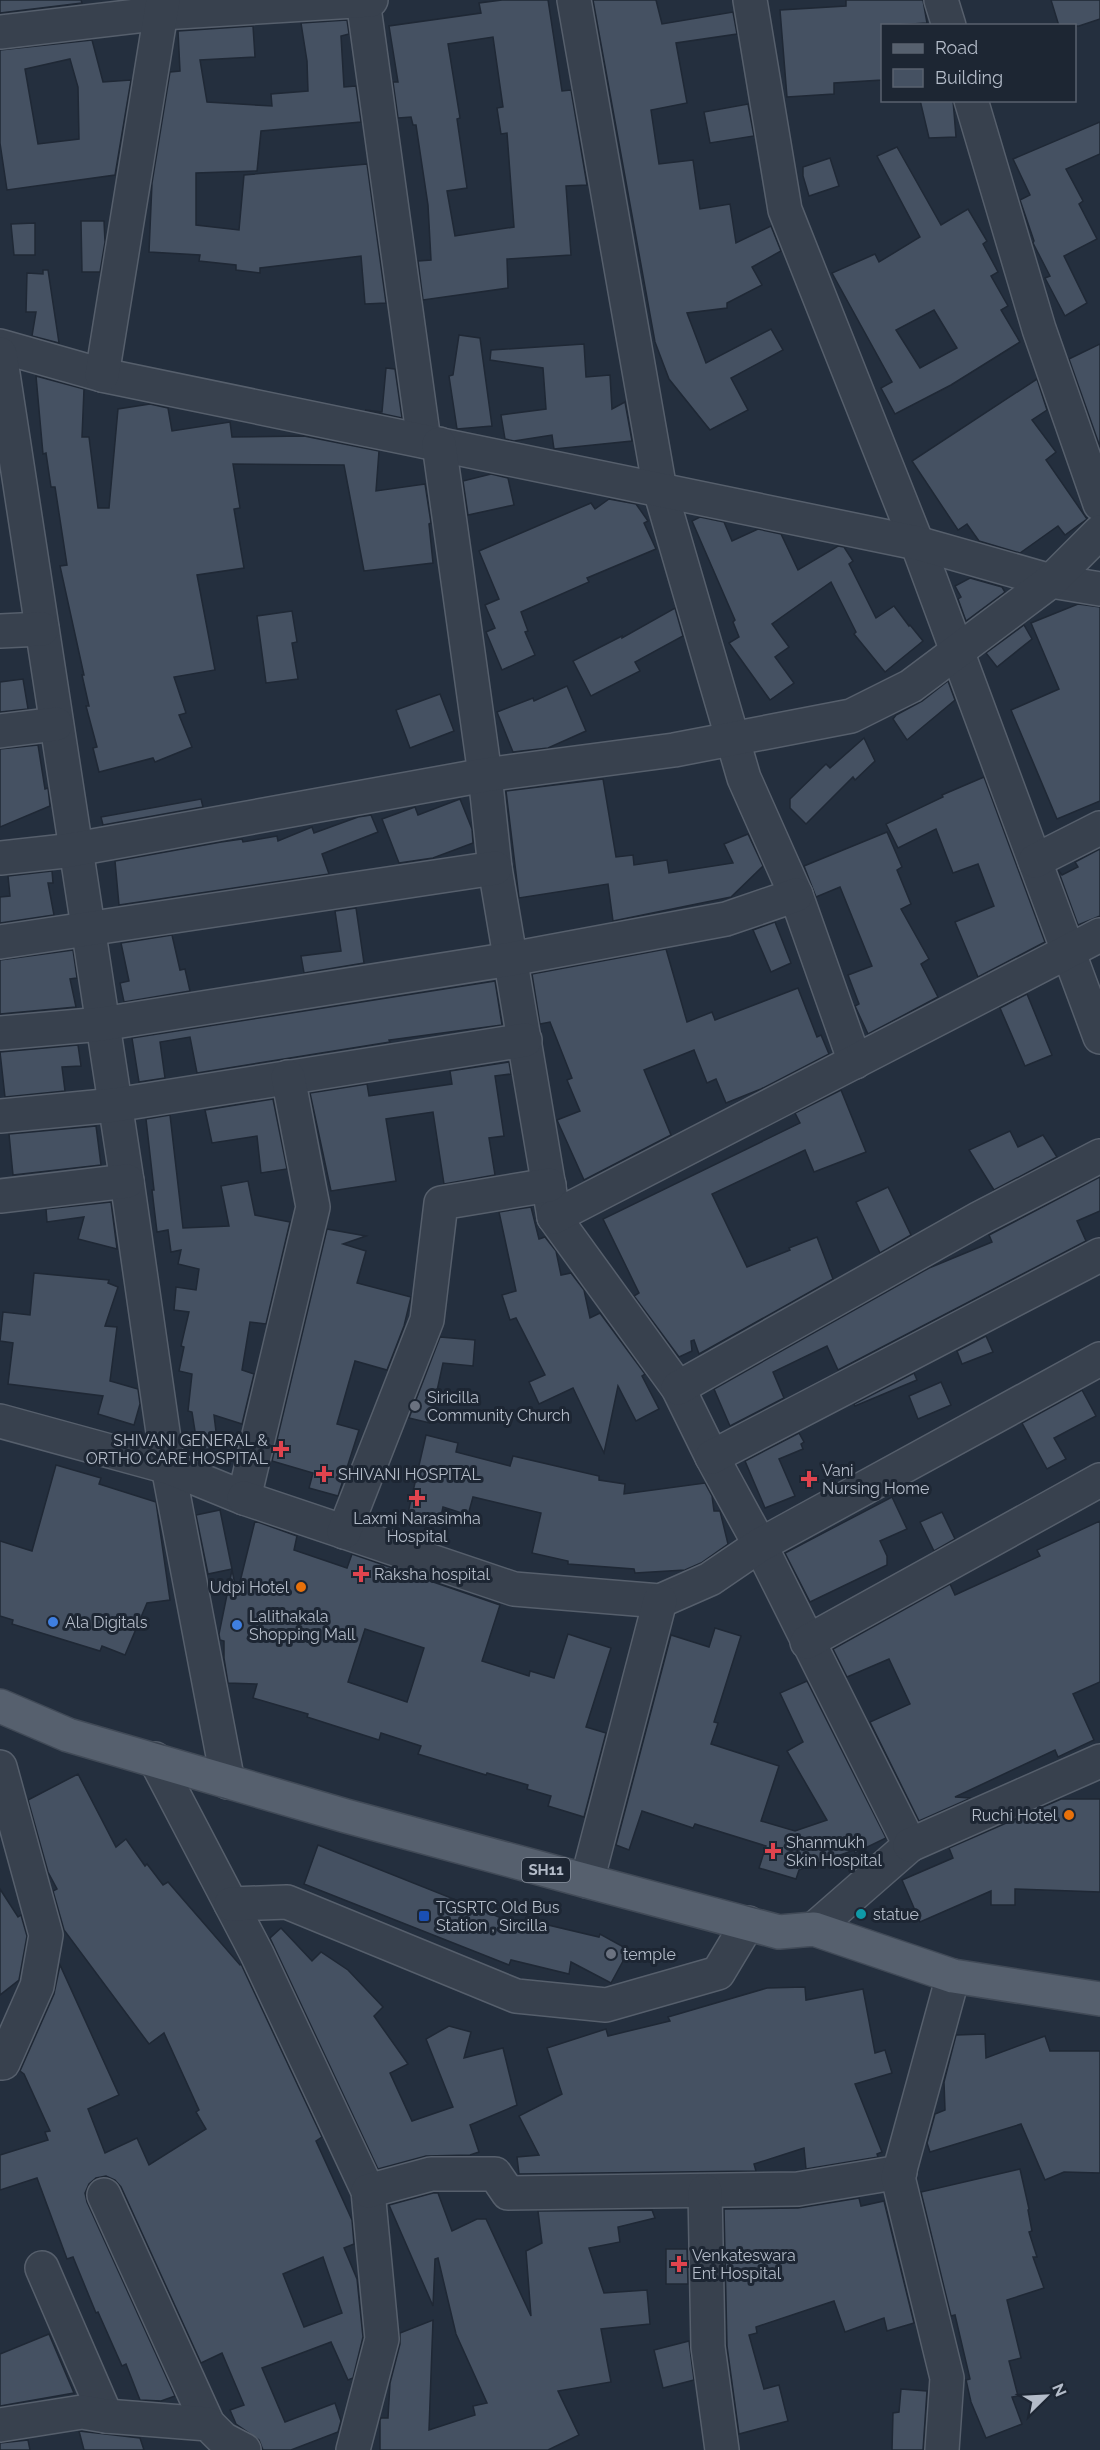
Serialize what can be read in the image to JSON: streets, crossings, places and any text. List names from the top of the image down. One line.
{"streets":{"main road":["SH11"]},"places":{"other":["Siricilla Community Church","Udpi Hotel","Ala Digitals","Lalithakala Shopping Mall","Ruchi Hotel","statue","temple"],"health":["SHIVANI GENERAL & ORTHO CARE HOSPITAL","SHIVANI HOSPITAL","Vani Nursing Home","Laxmi Narasimha Hospital","Raksha hospital","Shanmukh Skin Hospital","Venkateswara Ent Hospital"],"transit":["TGSRTC Old Bus Station , Sircilla"]},"legend":["Road","Building"],"north":"top right"}
